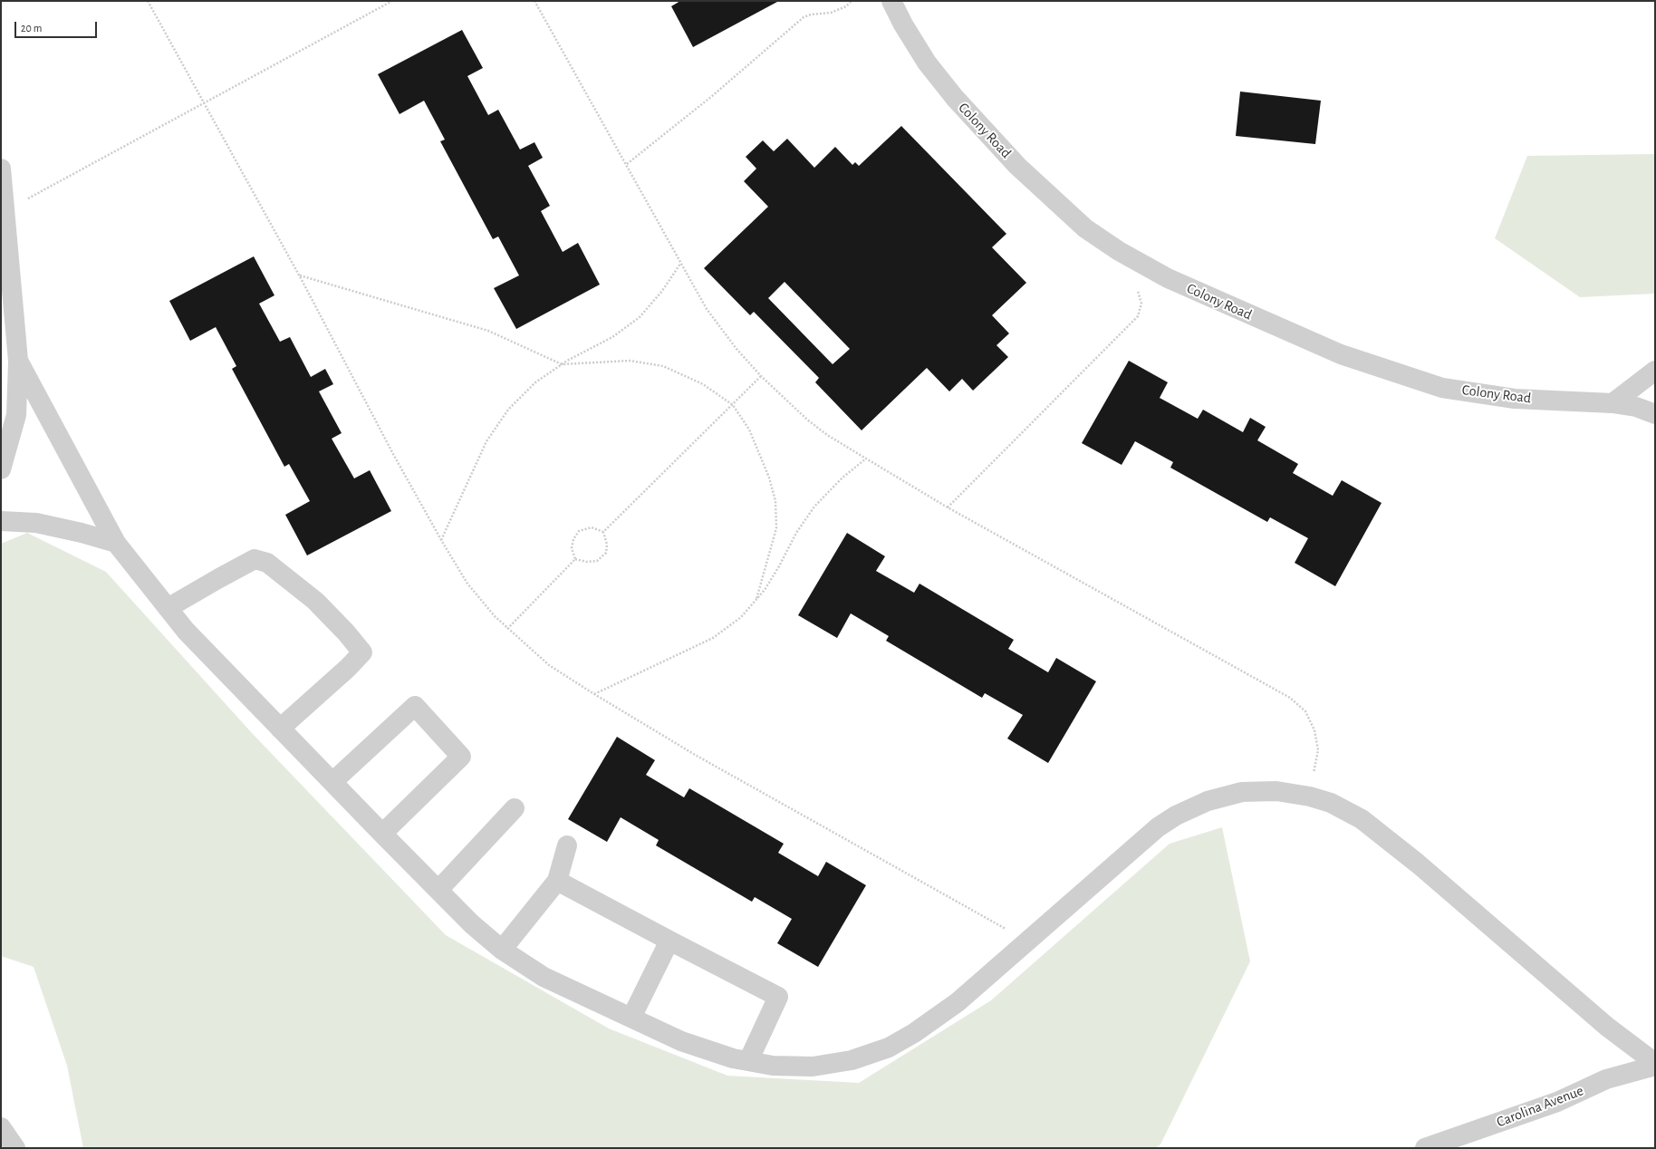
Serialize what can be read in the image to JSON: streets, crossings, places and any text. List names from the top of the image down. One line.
{"streets":{"street":["Colony Road","Carolina Avenue"]},"scale_bar":"20 m"}
